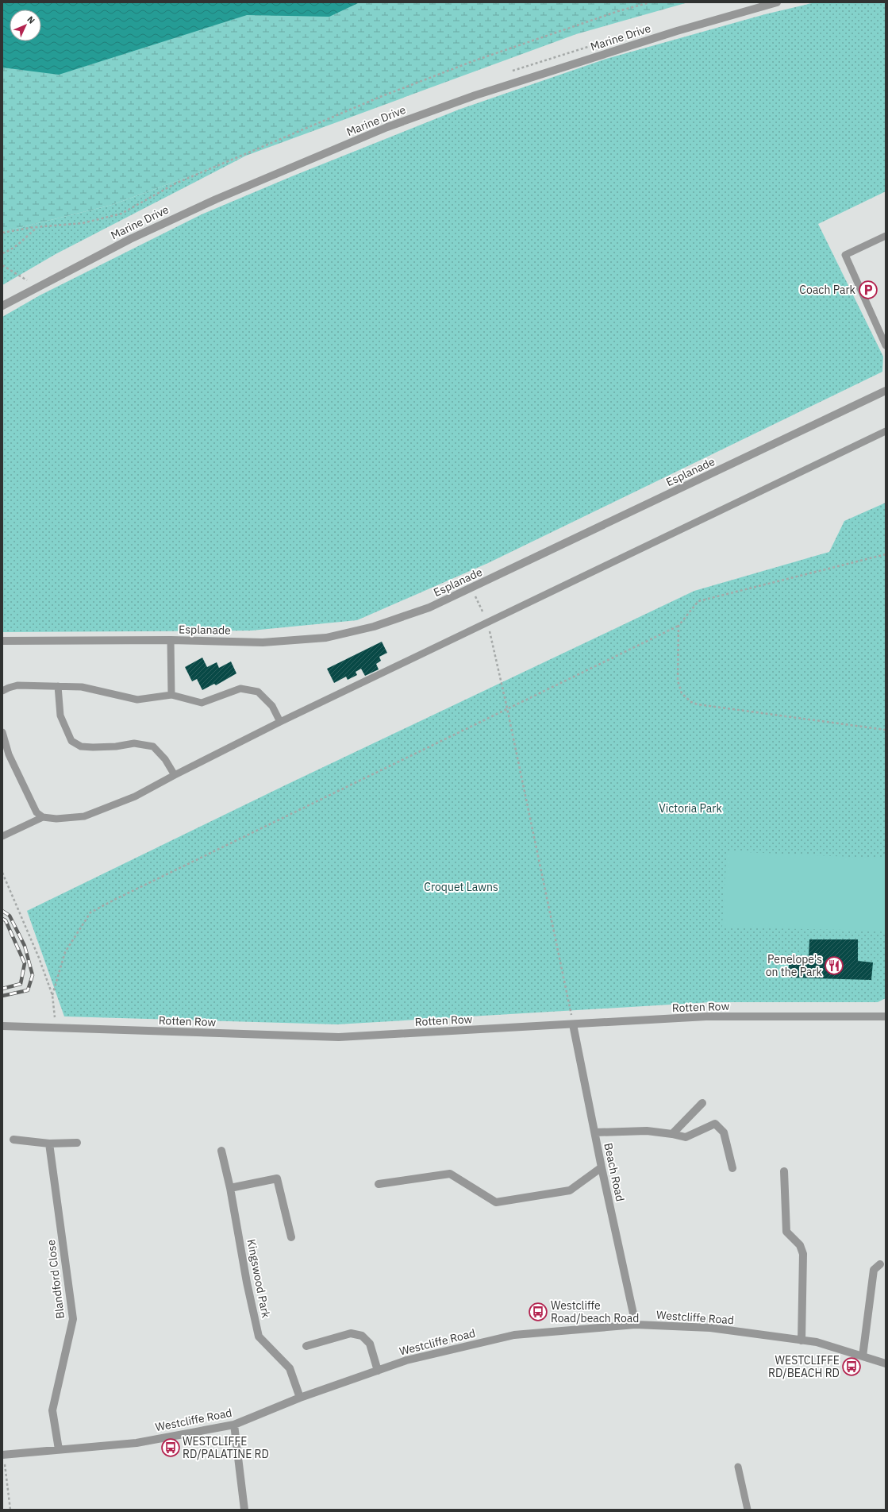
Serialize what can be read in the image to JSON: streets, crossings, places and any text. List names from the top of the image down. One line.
{"streets":{"street":["Marine Drive","Esplanade","Rotten Row","Beach Road","Kingswood Park","Blandford Close","Westcliffe Road"]},"crossings":[["Rotten Row","Beach Road"],["Beach Road","Westcliffe Road"],["Kingswood Park","Westcliffe Road"],["Blandford Close","Westcliffe Road"]],"parks":["Victoria Park","Croquet Lawns"],"places":{"parking":["Coach Park"],"restaurant":["Penelope's on the Park"],"bus stop":["Westcliffe Road/beach Road","WESTCLIFFE RD/BEACH RD","WESTCLIFFE RD/PALATINE RD"]},"north":"top right"}
